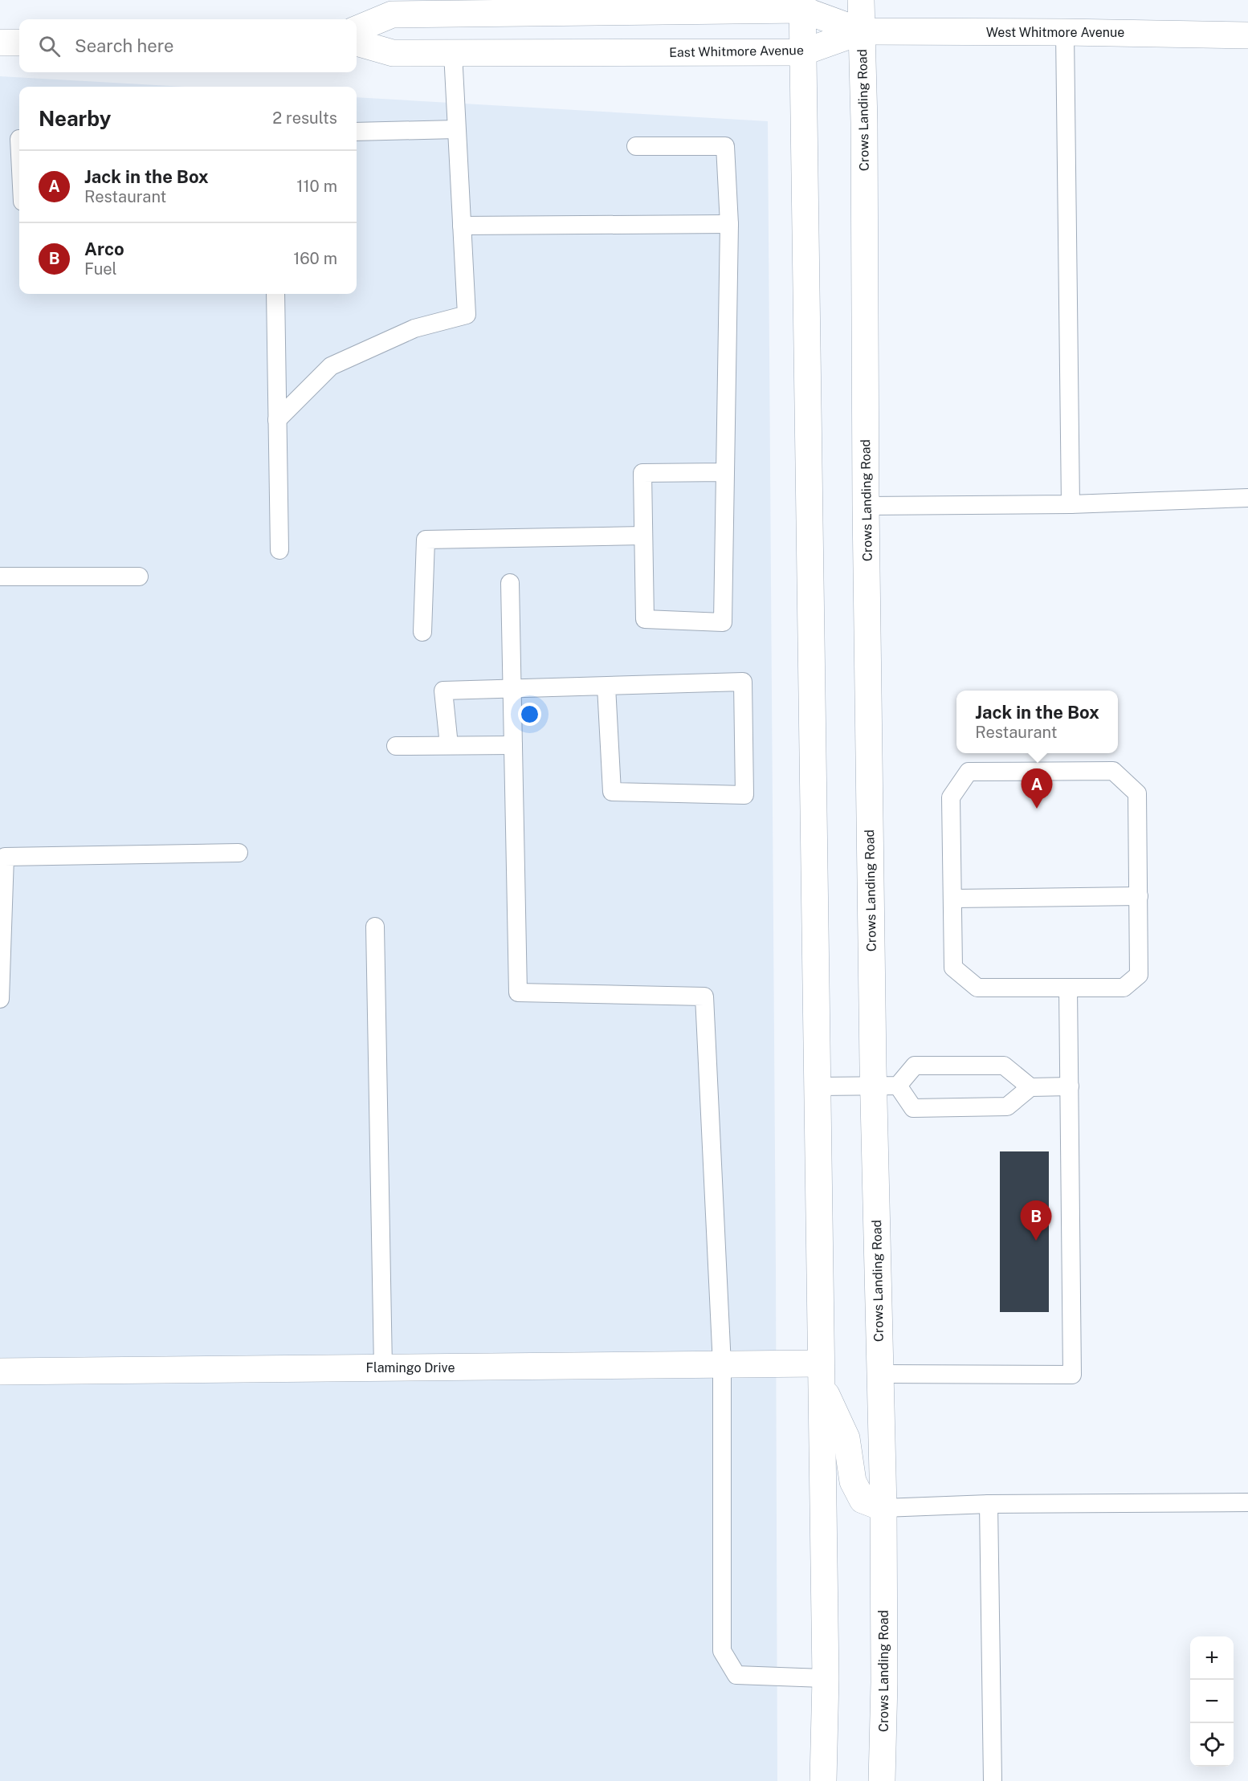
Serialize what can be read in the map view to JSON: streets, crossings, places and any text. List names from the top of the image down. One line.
{"streets":{"main road":["West Whitmore Avenue","East Whitmore Avenue","Crows Landing Road","Flamingo Drive"]},"crossings":[["West Whitmore Avenue","East Whitmore Avenue"],["West Whitmore Avenue","Crows Landing Road"],["East Whitmore Avenue","Crows Landing Road"]],"page":{"search":"Search here","heading":["Nearby","2 results"],"list":[{"mark":"A","name":"Jack in the Box","note":"Restaurant","value":"110 m"},{"mark":"B","name":"Arco","note":"Fuel","value":"160 m"}],"popup":["Jack in the Box","Restaurant"],"pins":["A","B"],"map_buttons":["+","−"]}}
